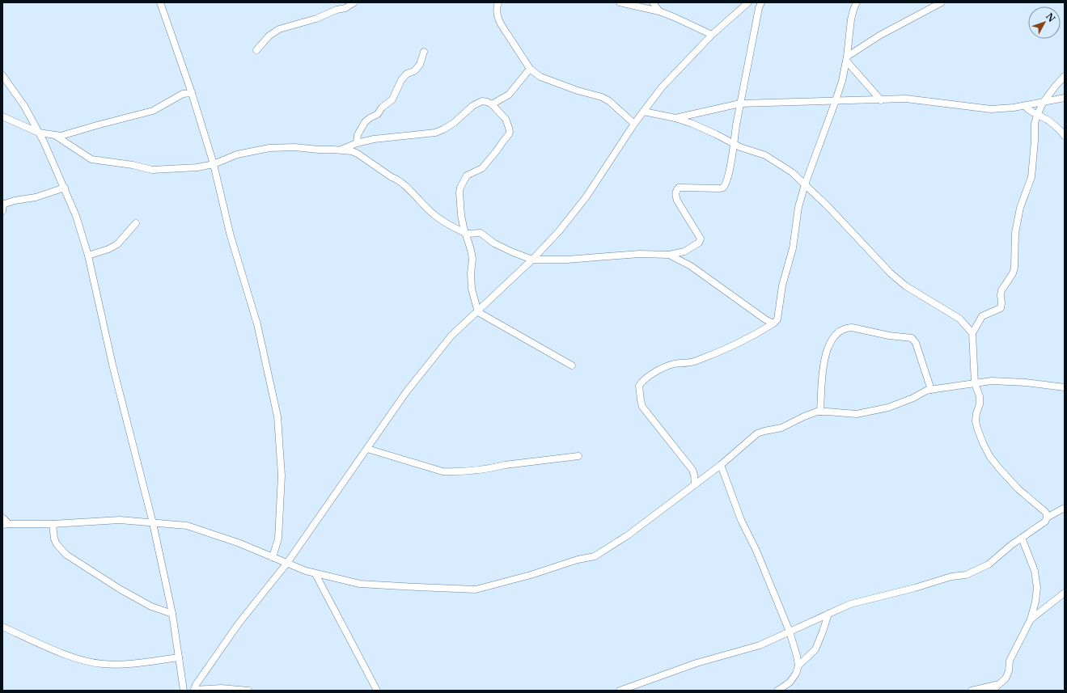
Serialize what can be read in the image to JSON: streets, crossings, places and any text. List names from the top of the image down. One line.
{"north":"top right"}
